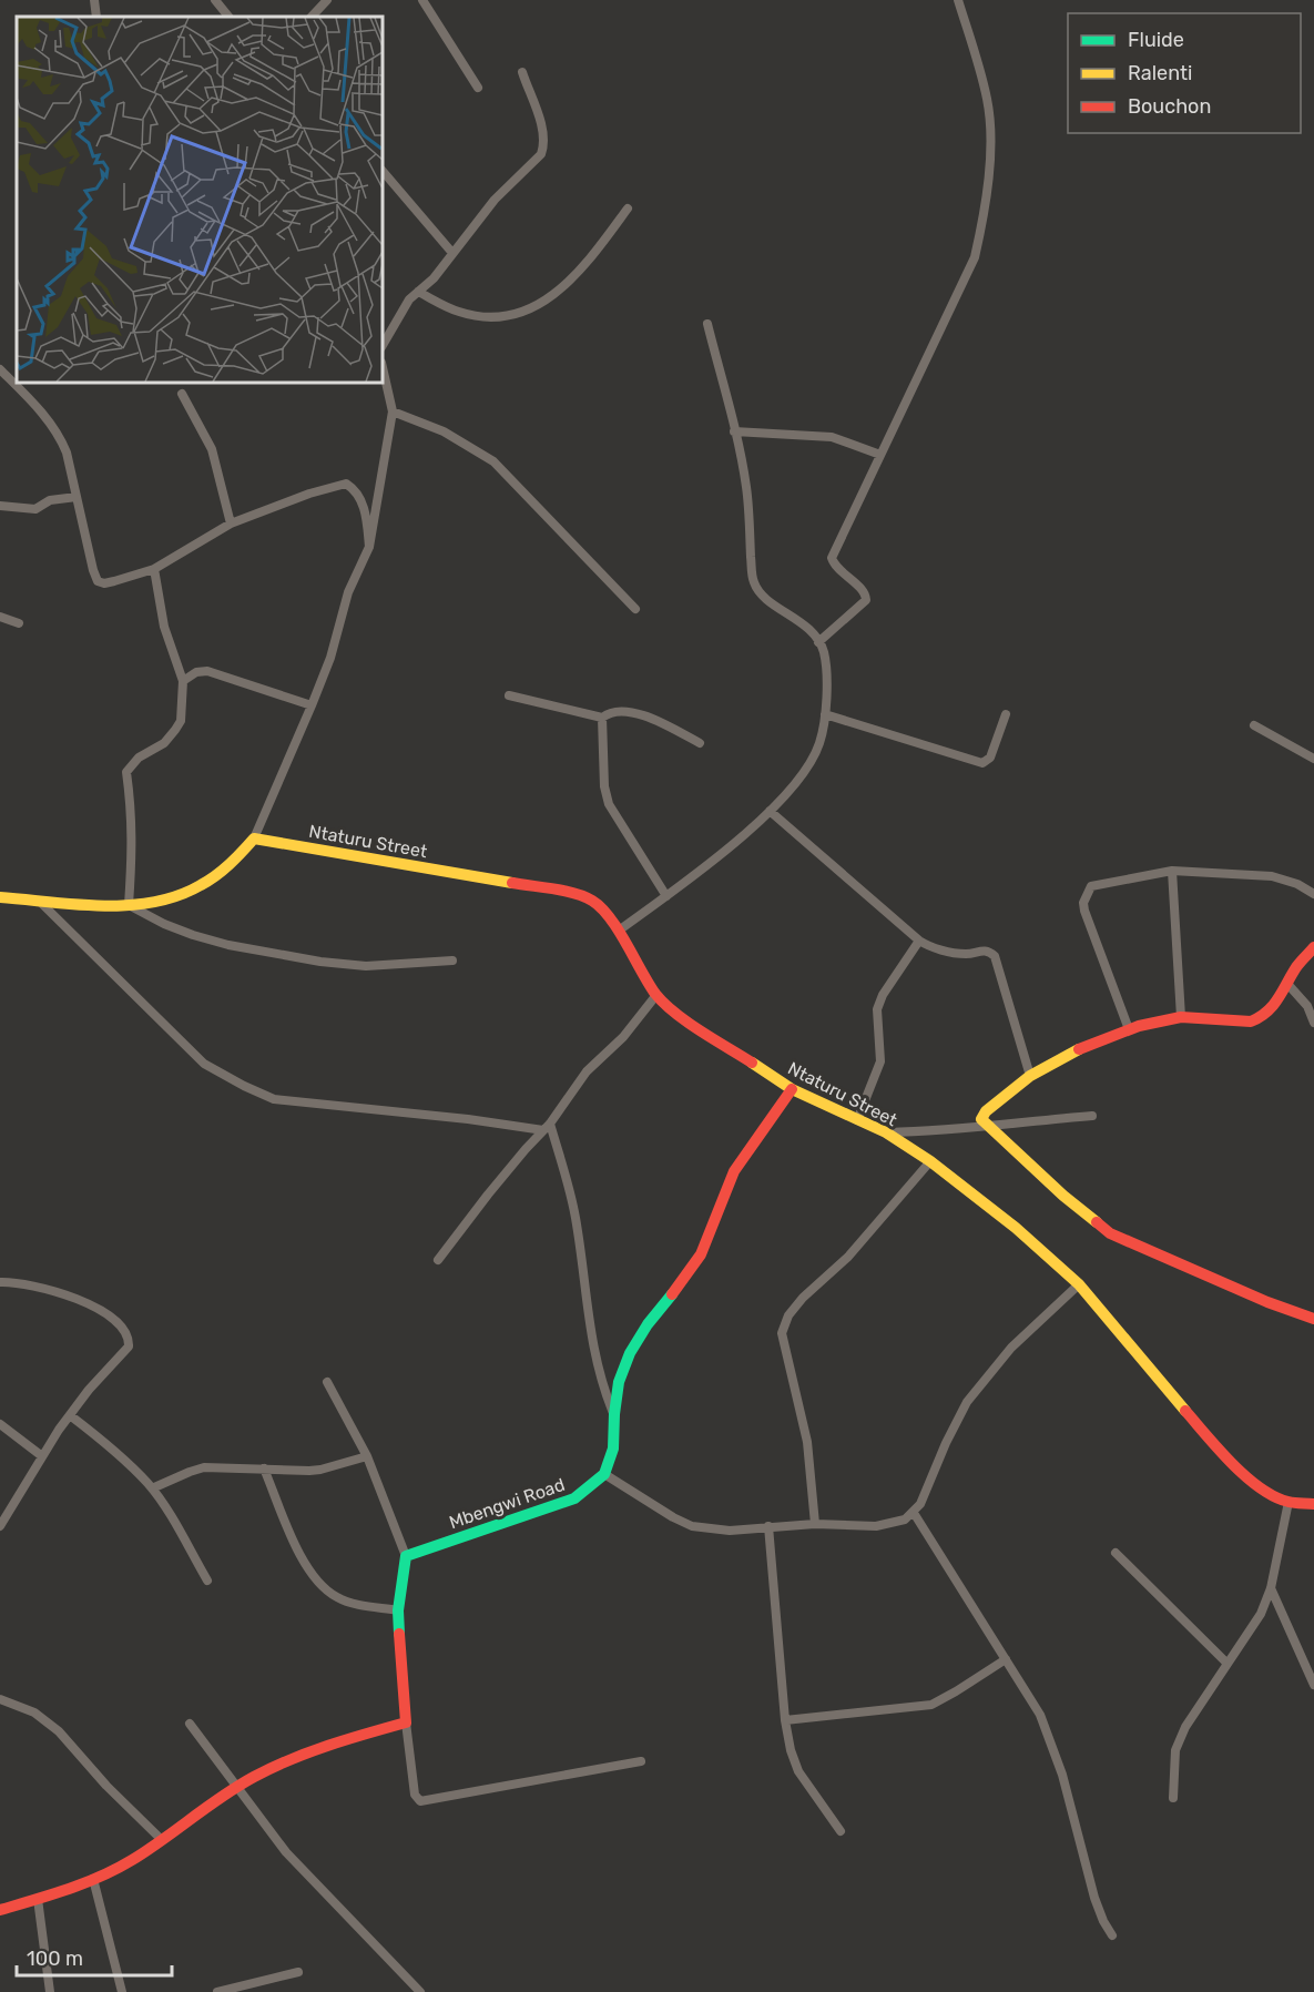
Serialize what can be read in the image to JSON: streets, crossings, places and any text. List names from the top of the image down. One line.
{"streets":{"street":["Ntaturu Street","Mbengwi Road"]},"legend":["Fluide","Ralenti","Bouchon"],"scale_bar":"100 m"}
